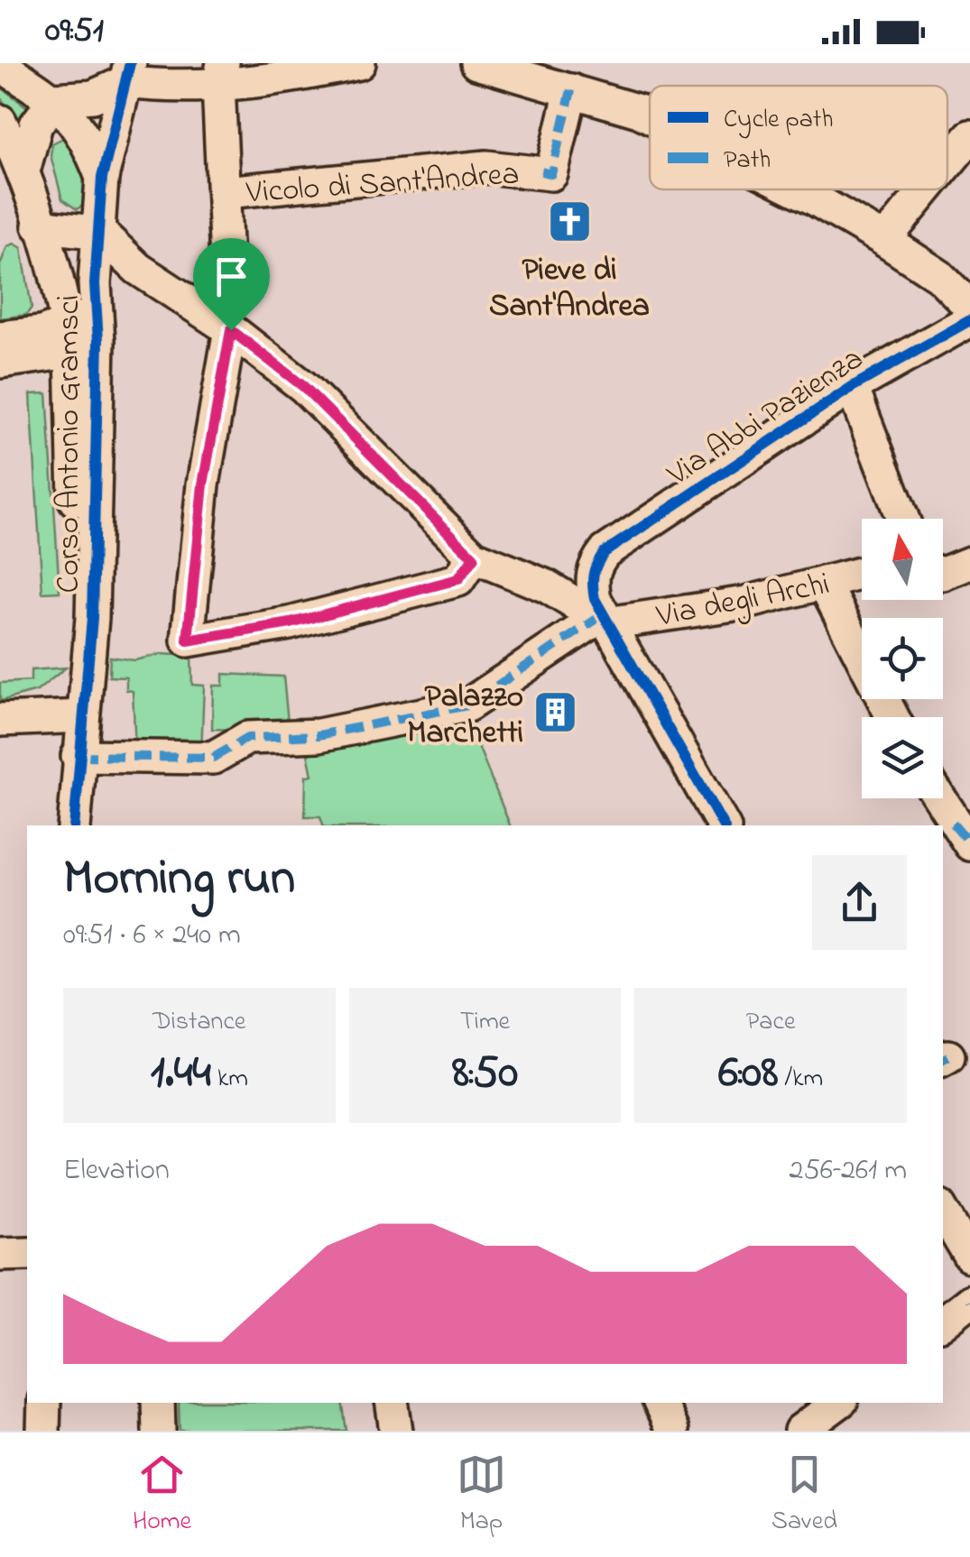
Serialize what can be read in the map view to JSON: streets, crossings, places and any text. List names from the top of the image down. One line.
{"streets":{"street":["Vicolo di Sant'Andrea","Via Abbi Pazienza","Corso Antonio Gramsci","Via degli Archi"]},"crossings":[["Via Abbi Pazienza","Via degli Archi"]],"places":{"church":["Pieve di Sant'Andrea"],"building":["Palazzo Marchetti"]},"legend":["Cycle path","Path"],"north":"top","page":{"status":"09:51","heading":["Morning run","09:51 · 6 × 240 m"],"stats":[["Distance","1.44 km"],["Time","8:50"],["Pace","6:08 /km"]],"chart":["Elevation","256–261 m"],"tabs":["Home","Map","Saved"]}}
